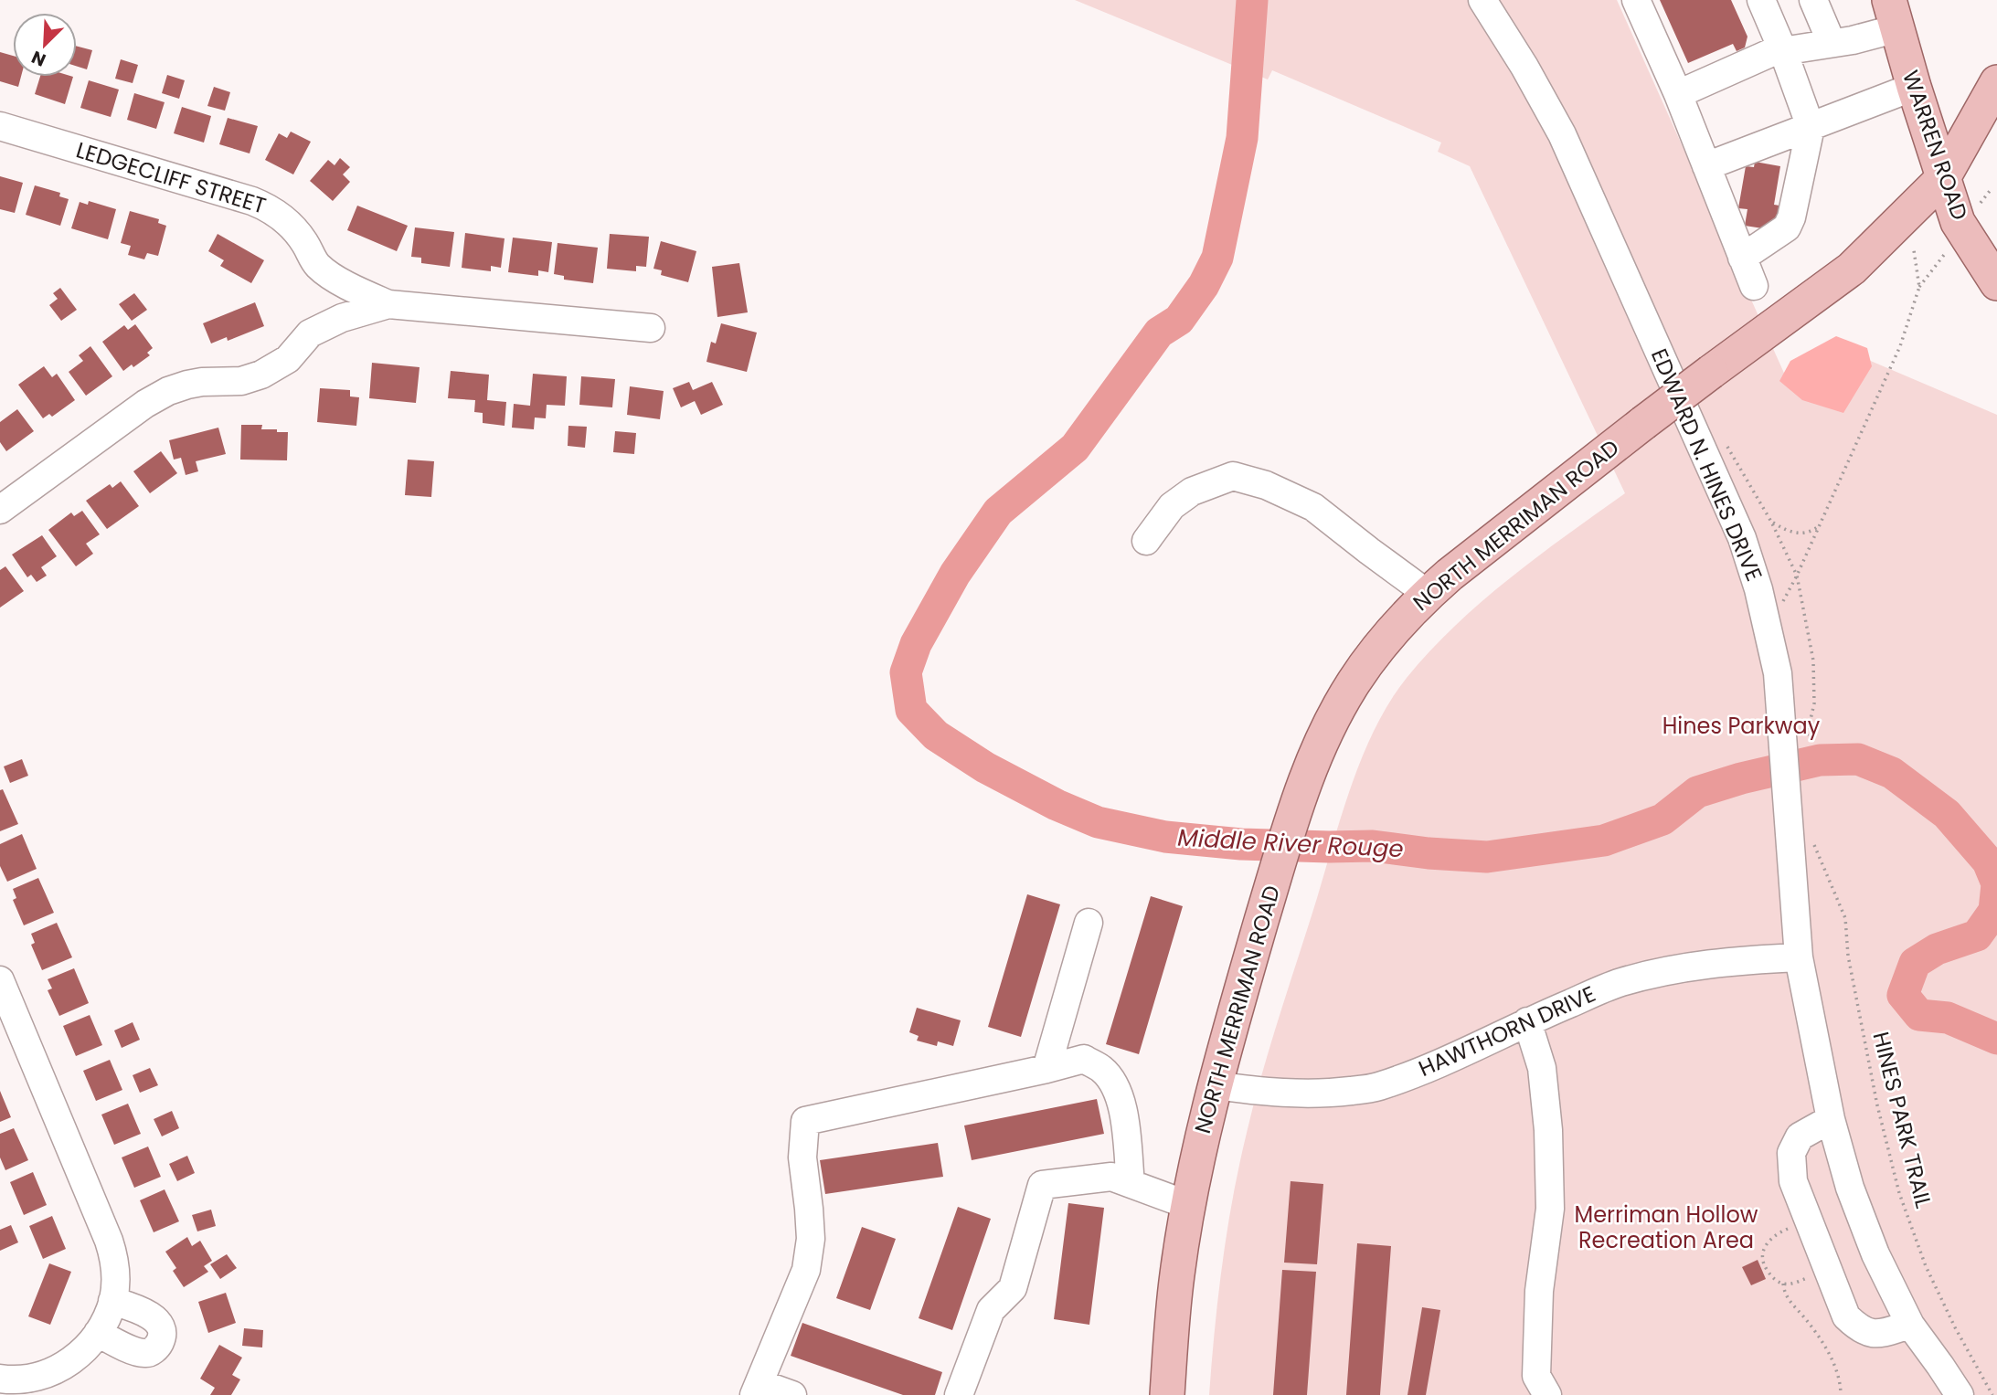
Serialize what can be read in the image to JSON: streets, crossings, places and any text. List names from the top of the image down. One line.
{"streets":{"main road":["WARREN ROAD","NORTH MERRIMAN ROAD"],"street":["LEDGECLIFF STREET","EDWARD N. HINES DRIVE","HAWTHORN DRIVE"],"path":["HINES PARK TRAIL"]},"crossings":[["WARREN ROAD","NORTH MERRIMAN ROAD"],["EDWARD N. HINES DRIVE","HAWTHORN DRIVE"],["EDWARD N. HINES DRIVE","HINES PARK TRAIL"],["NORTH MERRIMAN ROAD","HAWTHORN DRIVE"]],"water":["Middle River Rouge"],"parks":["Hines Parkway","Merriman Hollow Recreation Area"],"north":"bottom left"}
